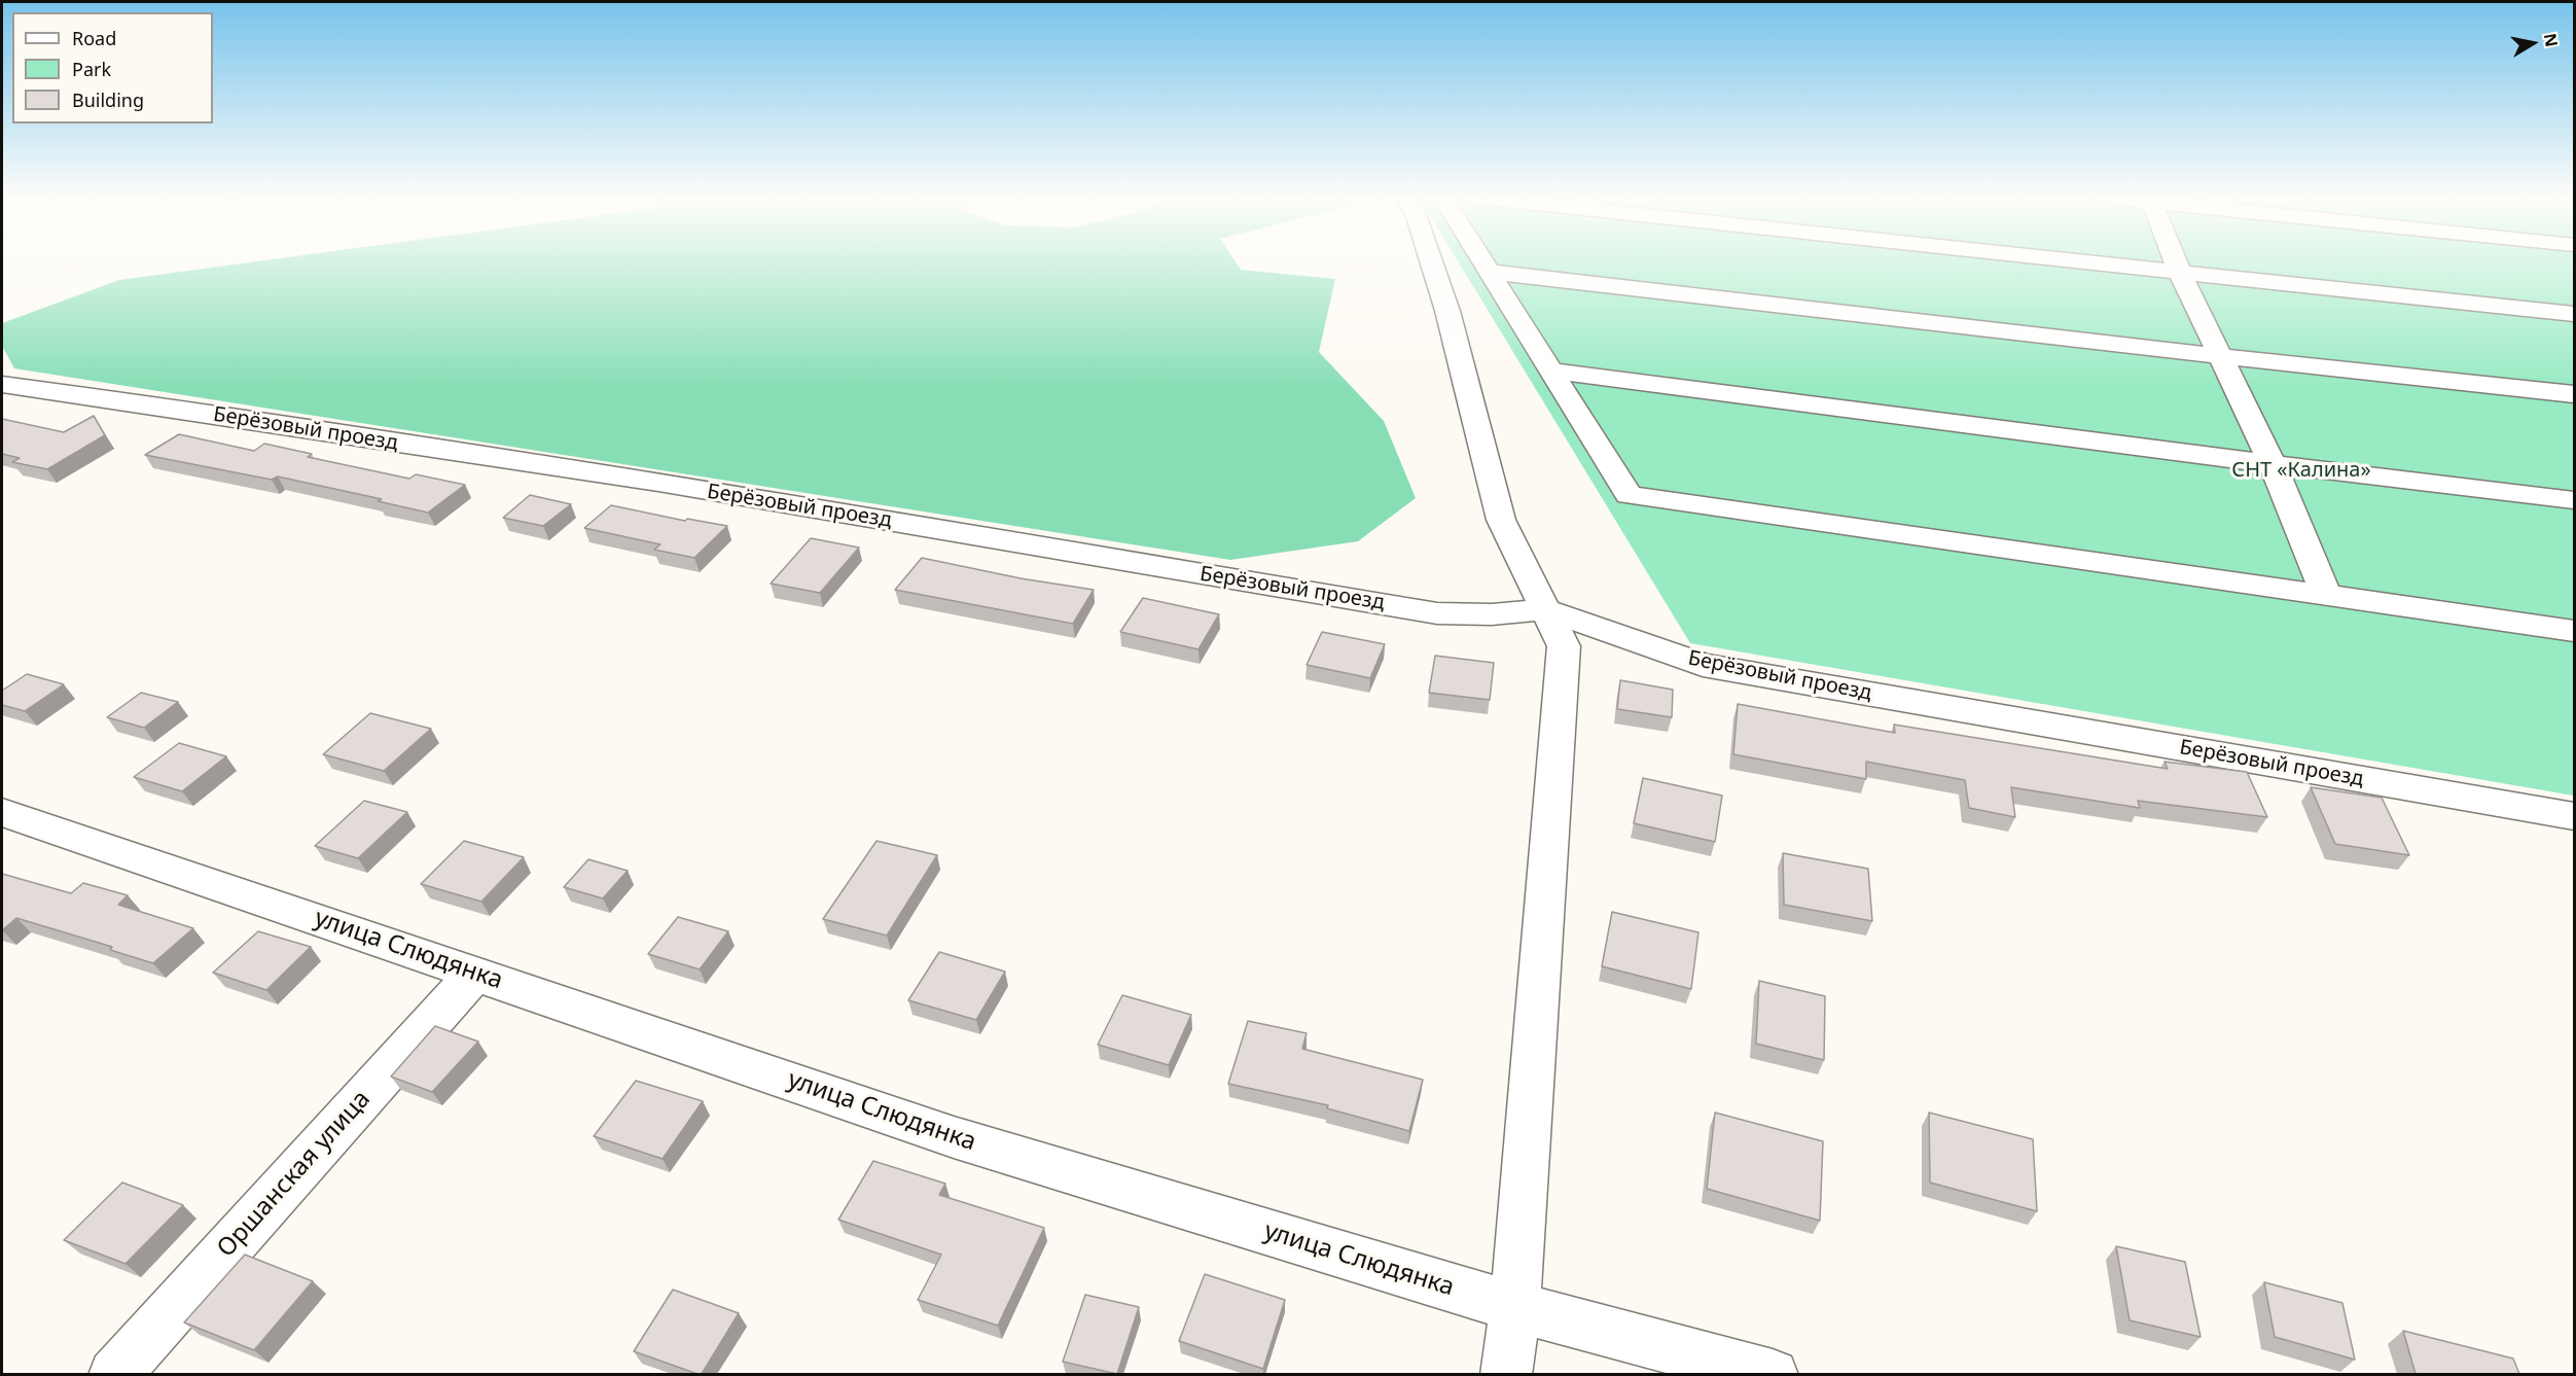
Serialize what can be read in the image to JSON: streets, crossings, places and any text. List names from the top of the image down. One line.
{"streets":{"street":["Берёзовый проезд","улица Слюдянка","Оршанская улица"]},"crossings":[["улица Слюдянка","Оршанская улица"]],"parks":["СНТ «Калина»"],"legend":["Road","Park","Building"],"north":"right"}
